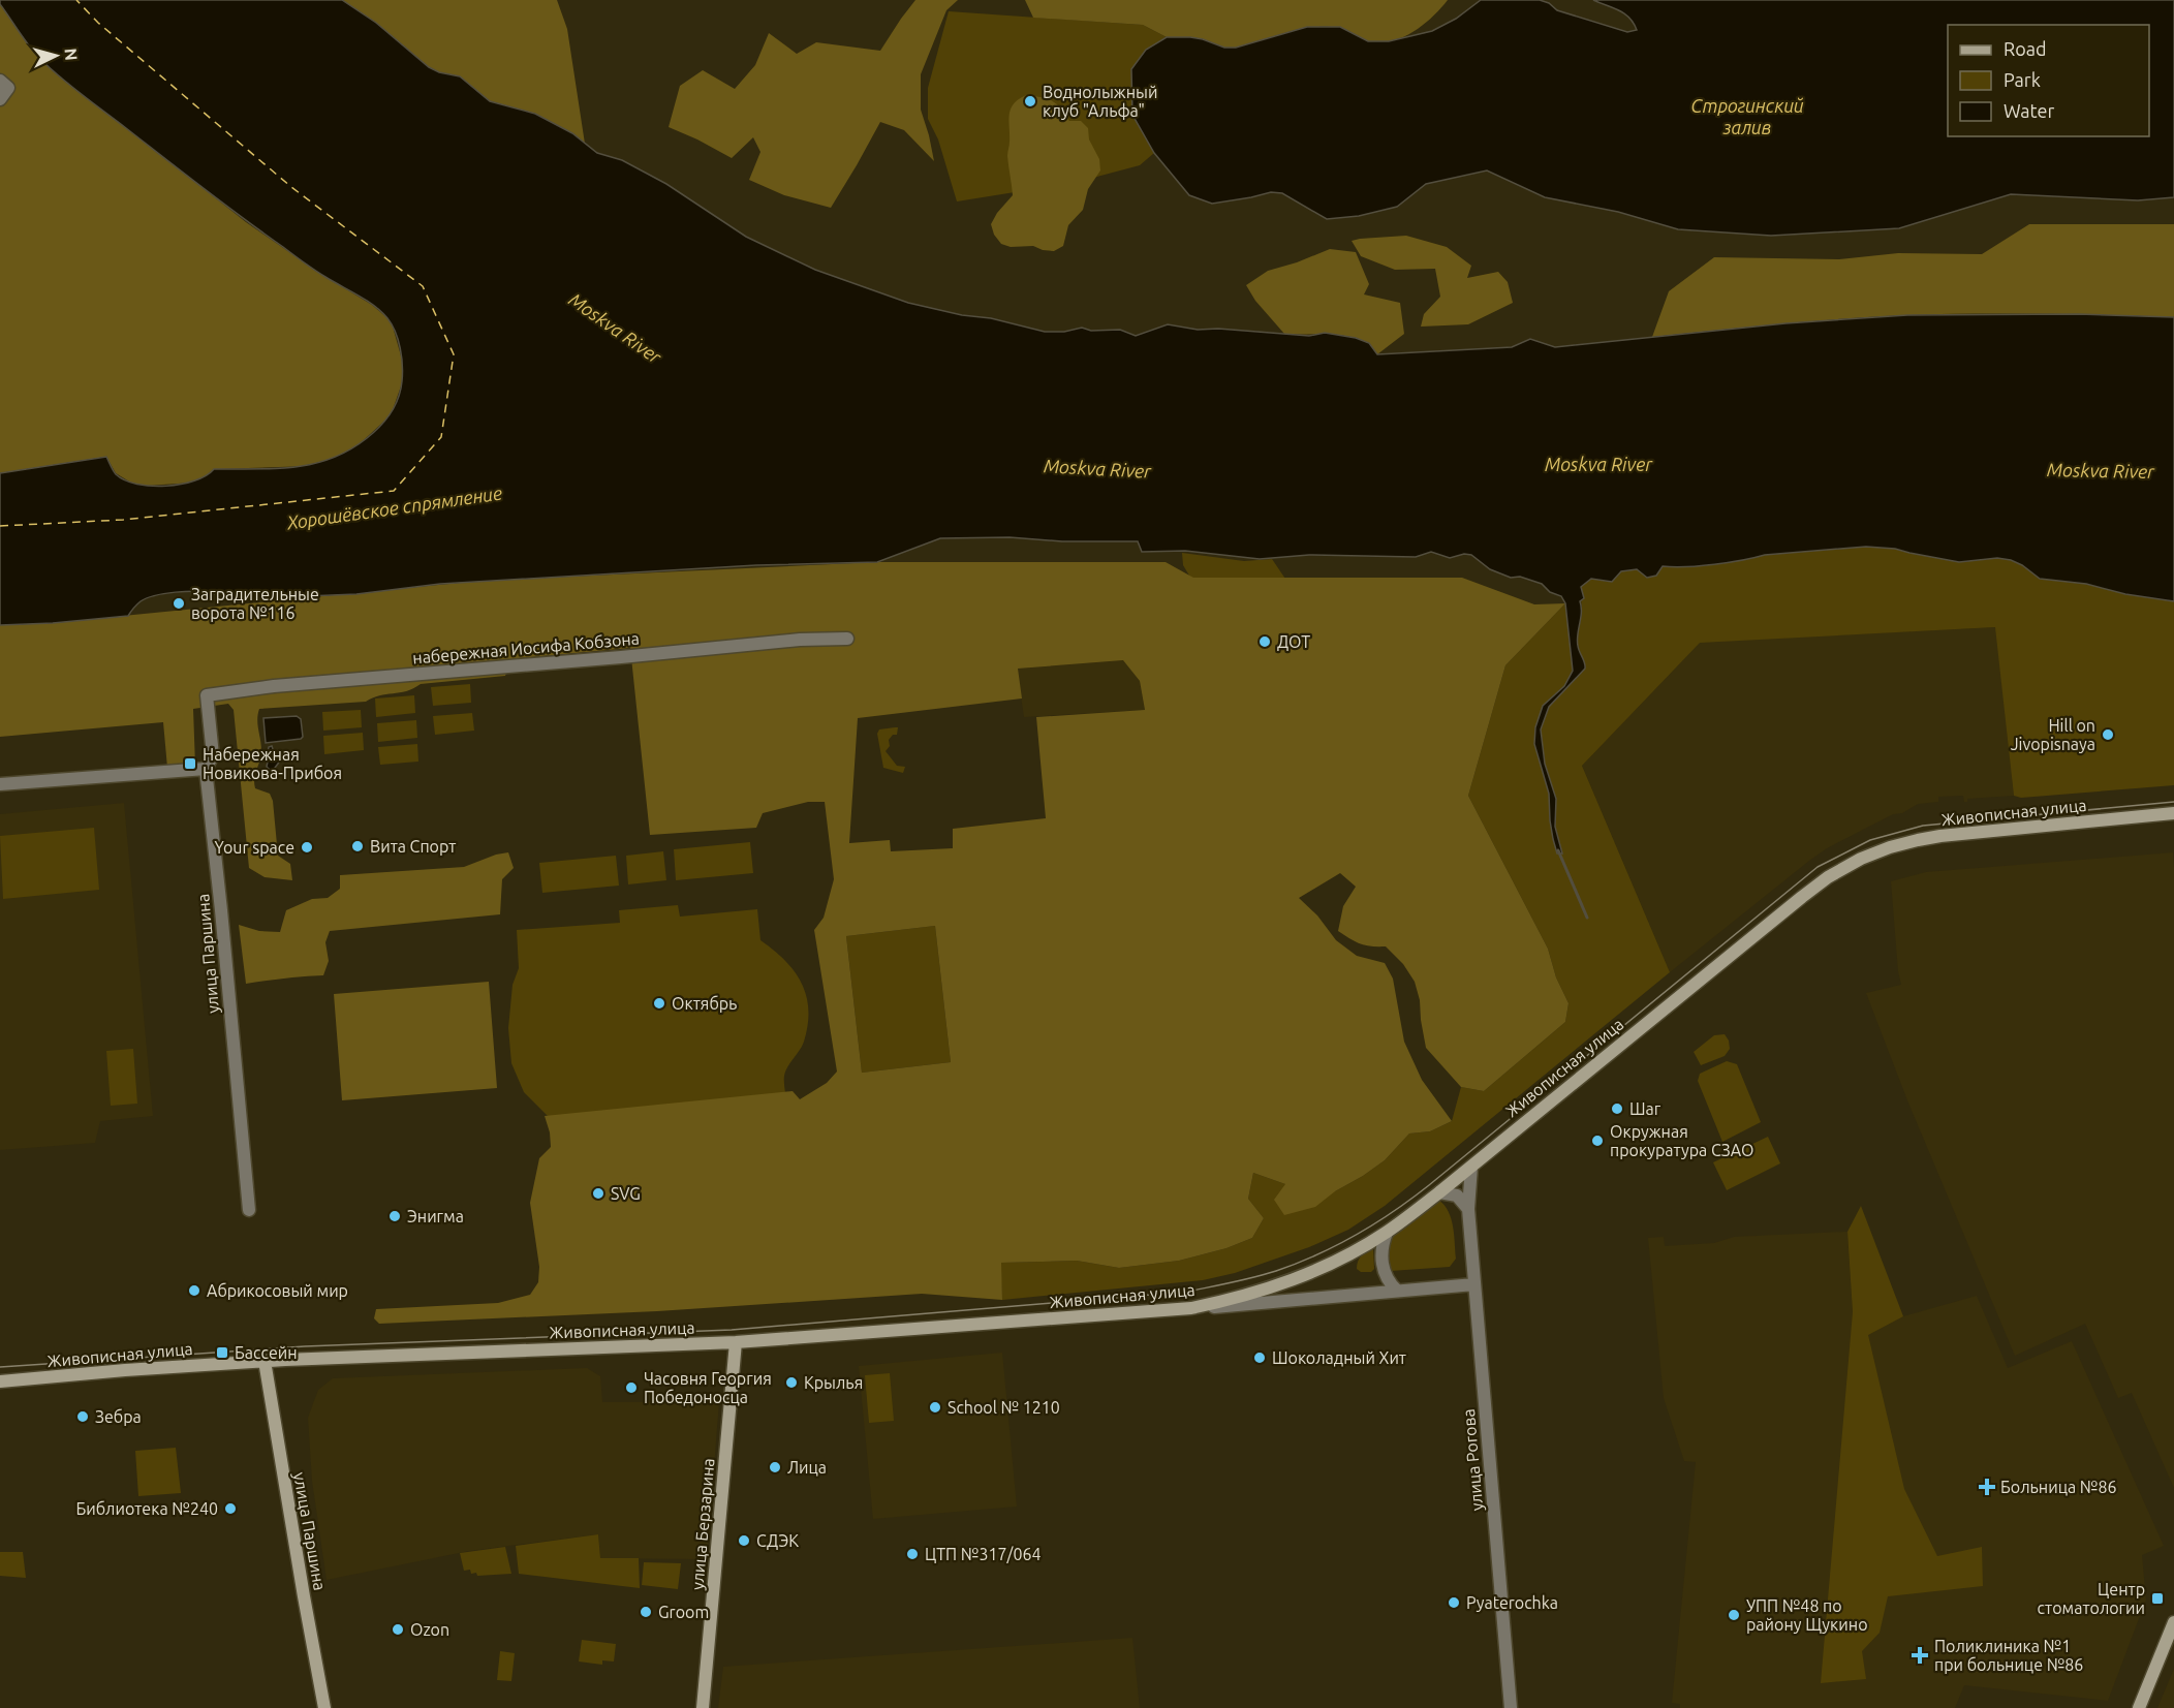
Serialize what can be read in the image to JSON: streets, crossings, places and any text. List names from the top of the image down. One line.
{"streets":{"street":["набережная Иосифа Кобзона","Живописная улица","улица Паршина","улица Рогова","улица Берзарина"]},"crossings":[["набережная Иосифа Кобзона","улица Паршина"],["Живописная улица","улица Паршина"],["Живописная улица","улица Рогова"],["Живописная улица","улица Берзарина"]],"water":["Строгинский залив","Moskva River","Хорошёвское спрямление"],"places":{"other":["Воднолыжный клуб \"Альфа\"","Заградительные ворота №116","ДОТ","Hill on Jivopisnaya","Вита Спорт","Your space","Октябрь","Шаг","Окружная прокуратура СЗАО","SVG","Энигма","Абрикосовый мир","Шоколадный Хит","Крылья","Часовня Георгия Победоносца","School № 1210","Зебра","Лица","Библиотека №240","СДЭК","ЦТП №317/064","Pyaterochka","Groom","УПП №48 по району Щукино","Ozon"],"transit":["Набережная Новикова-Прибоя","Бассейн","Центр стоматологии"],"health":["Больница №86","Поликлиника №1 при больнице №86"]},"legend":["Road","Park","Water"],"north":"right"}
